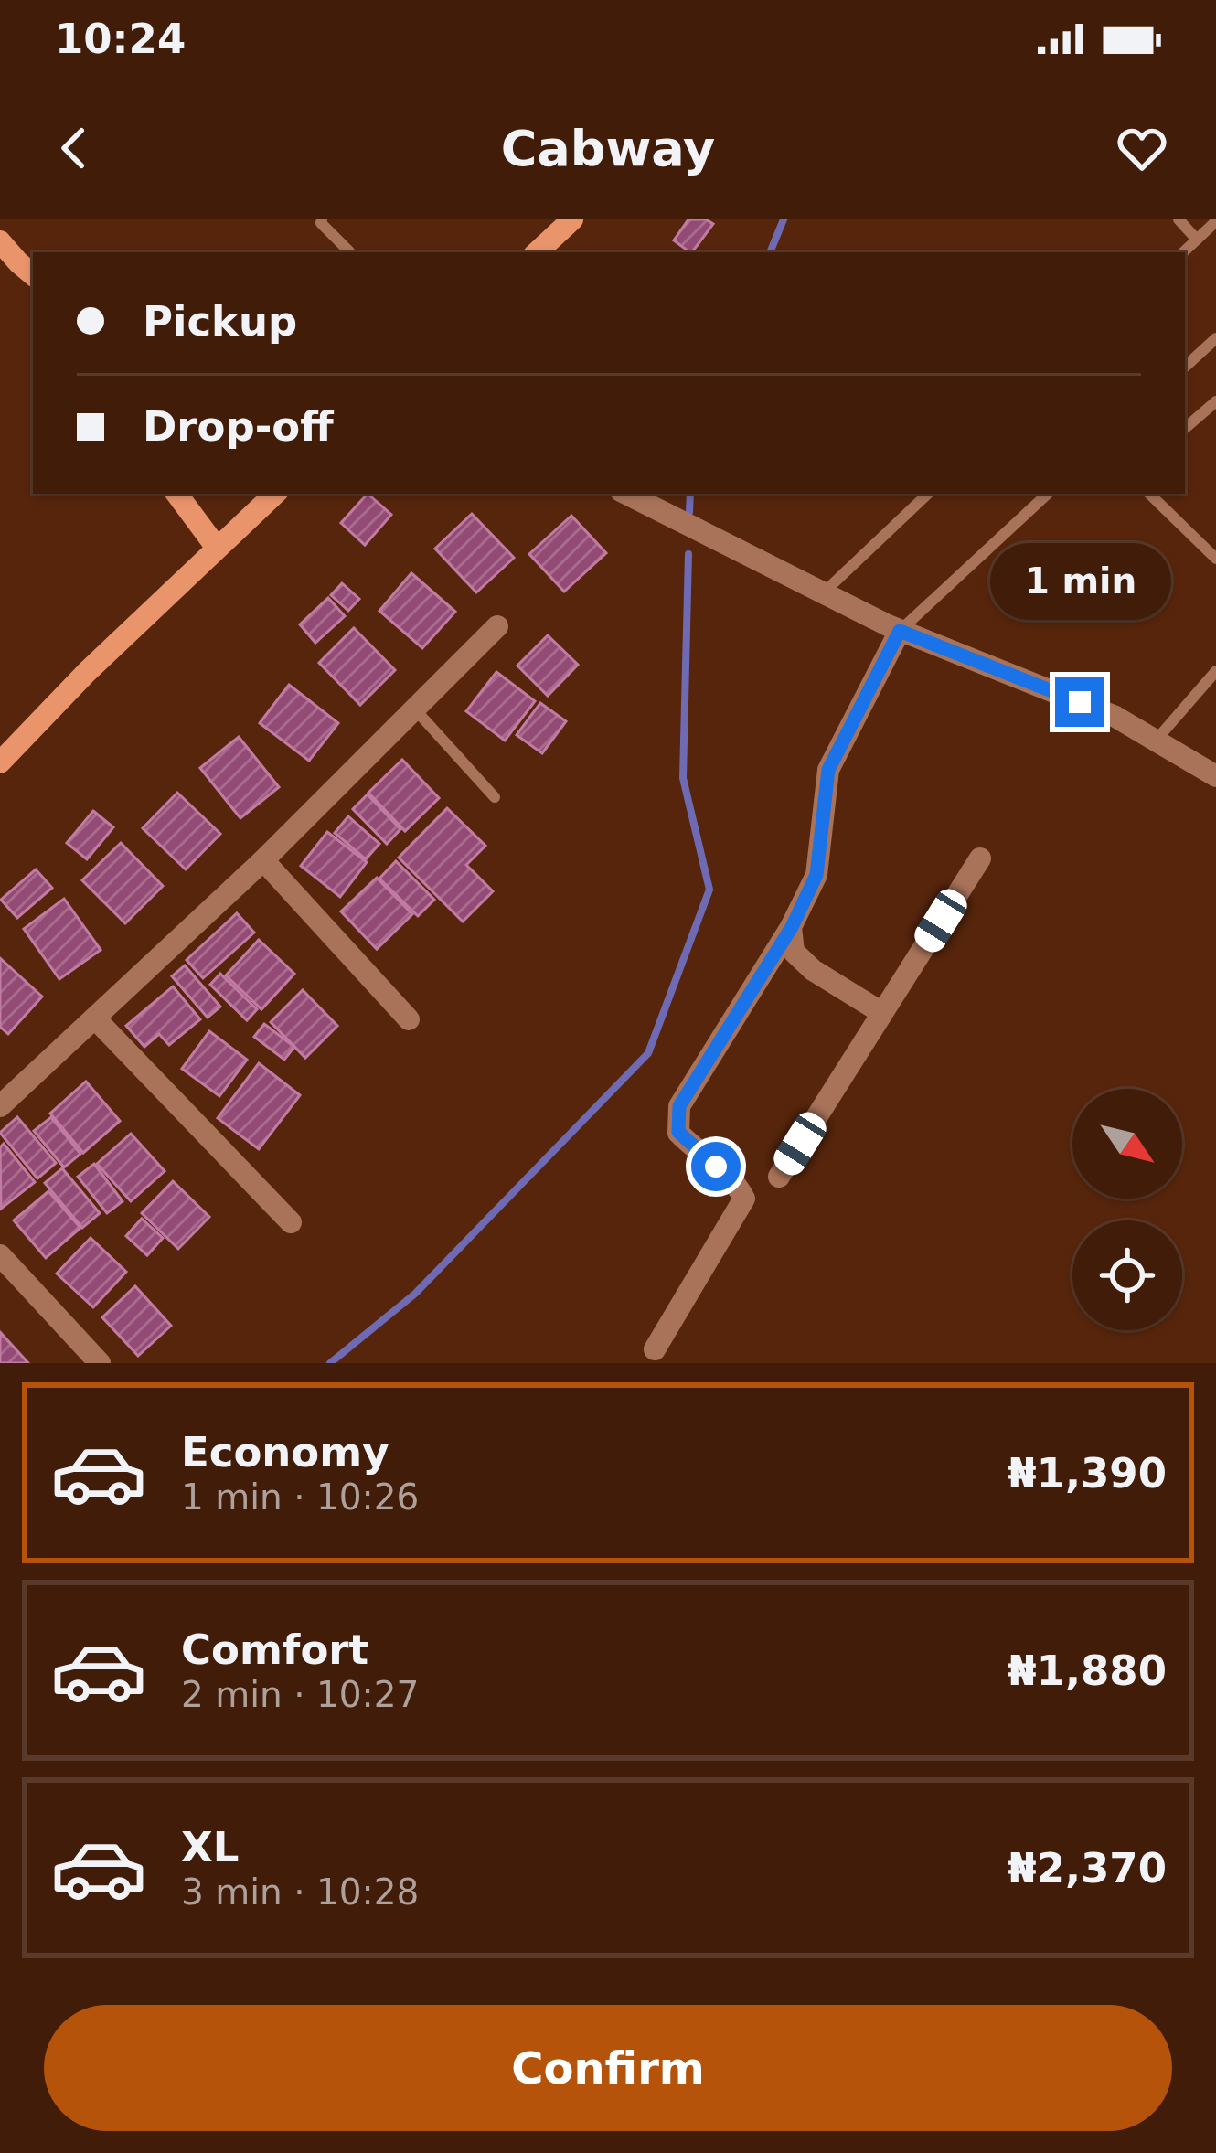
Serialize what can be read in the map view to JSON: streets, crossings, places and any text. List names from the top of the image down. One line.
{"north":"bottom right","page":{"status":"10:24","header":"Cabway","banner":["Pickup","Drop-off"],"bubble":"1 min","list":[{"name":"Economy","note":"1 min · 10:26","value":"₦1,390"},{"name":"Comfort","note":"2 min · 10:27","value":"₦1,880"},{"name":"XL","note":"3 min · 10:28","value":"₦2,370"}],"buttons":"Confirm"}}
